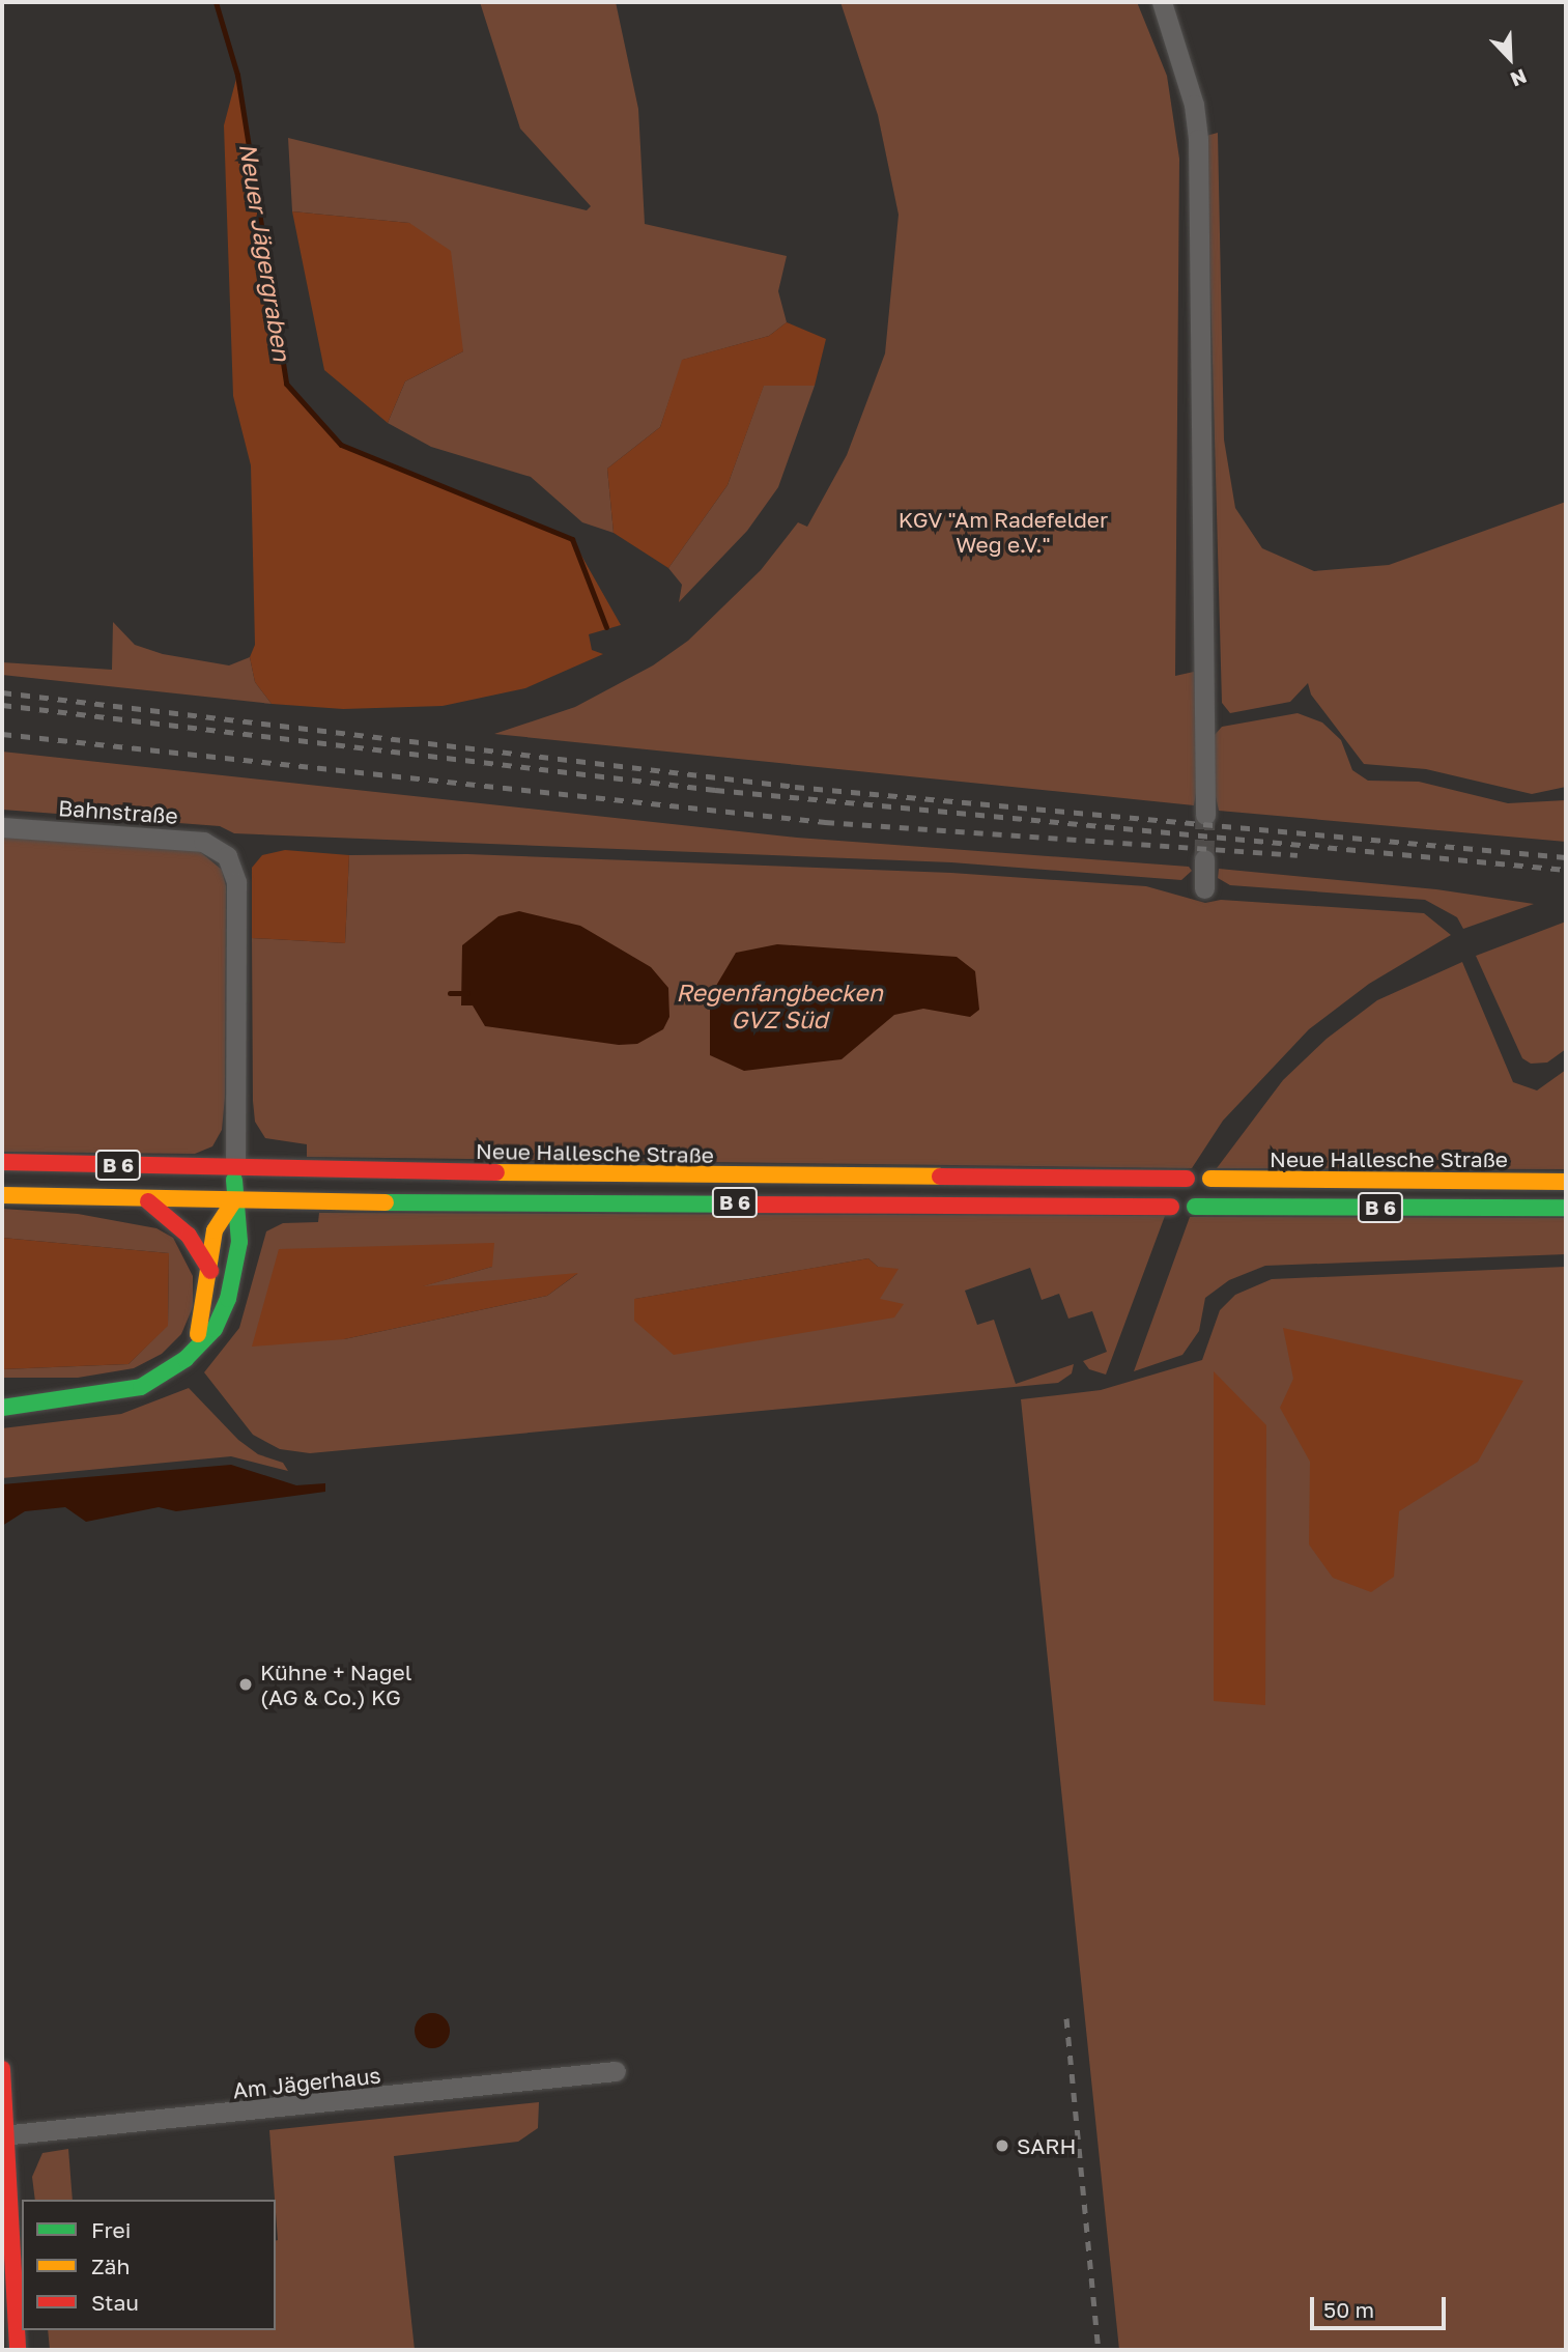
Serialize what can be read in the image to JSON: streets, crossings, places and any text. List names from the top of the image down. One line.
{"streets":{"main road":["Neue Hallesche Straße","B 6"],"street":["Bahnstraße","Am Jägerhaus"]},"crossings":[["Bahnstraße","Neue Hallesche Straße"]],"water":["Neuer Jägergraben","Regenfangbecken GVZ Süd"],"parks":["KGV \"Am Radefelder Weg e.V.\""],"places":["Kühne + Nagel (AG & Co.) KG","SARH"],"legend":["Frei","Zäh","Stau"],"scale_bar":"50 m","north":"bottom right"}
